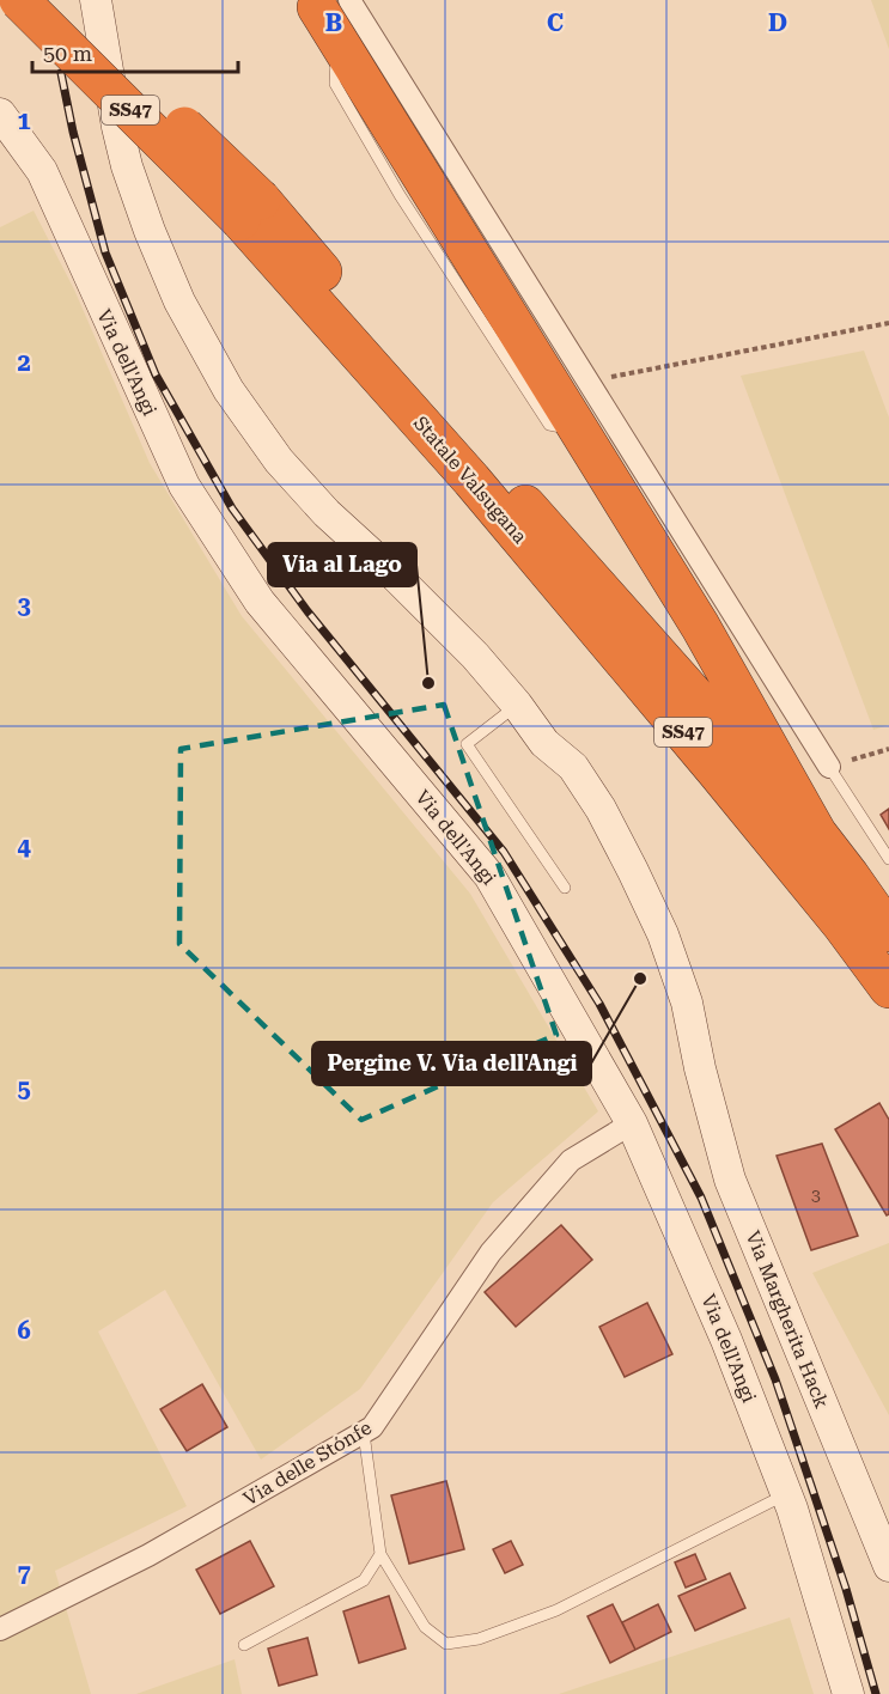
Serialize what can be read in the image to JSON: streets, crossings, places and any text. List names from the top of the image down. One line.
{"streets":{"highway":["SS47","Statale Valsugana"],"street":["Via dell'Angi","Via Margherita Hack","Via delle Stónfe"]},"crossings":[["Via dell'Angi","Via delle Stónfe"]],"places":["Via al Lago","Pergine V. Via dell'Angi"],"house_numbers":["3"],"scale_bar":"50 m","grid":{"columns":["B","C","D"],"rows":["1","2","3","4","5","6","7"]}}
